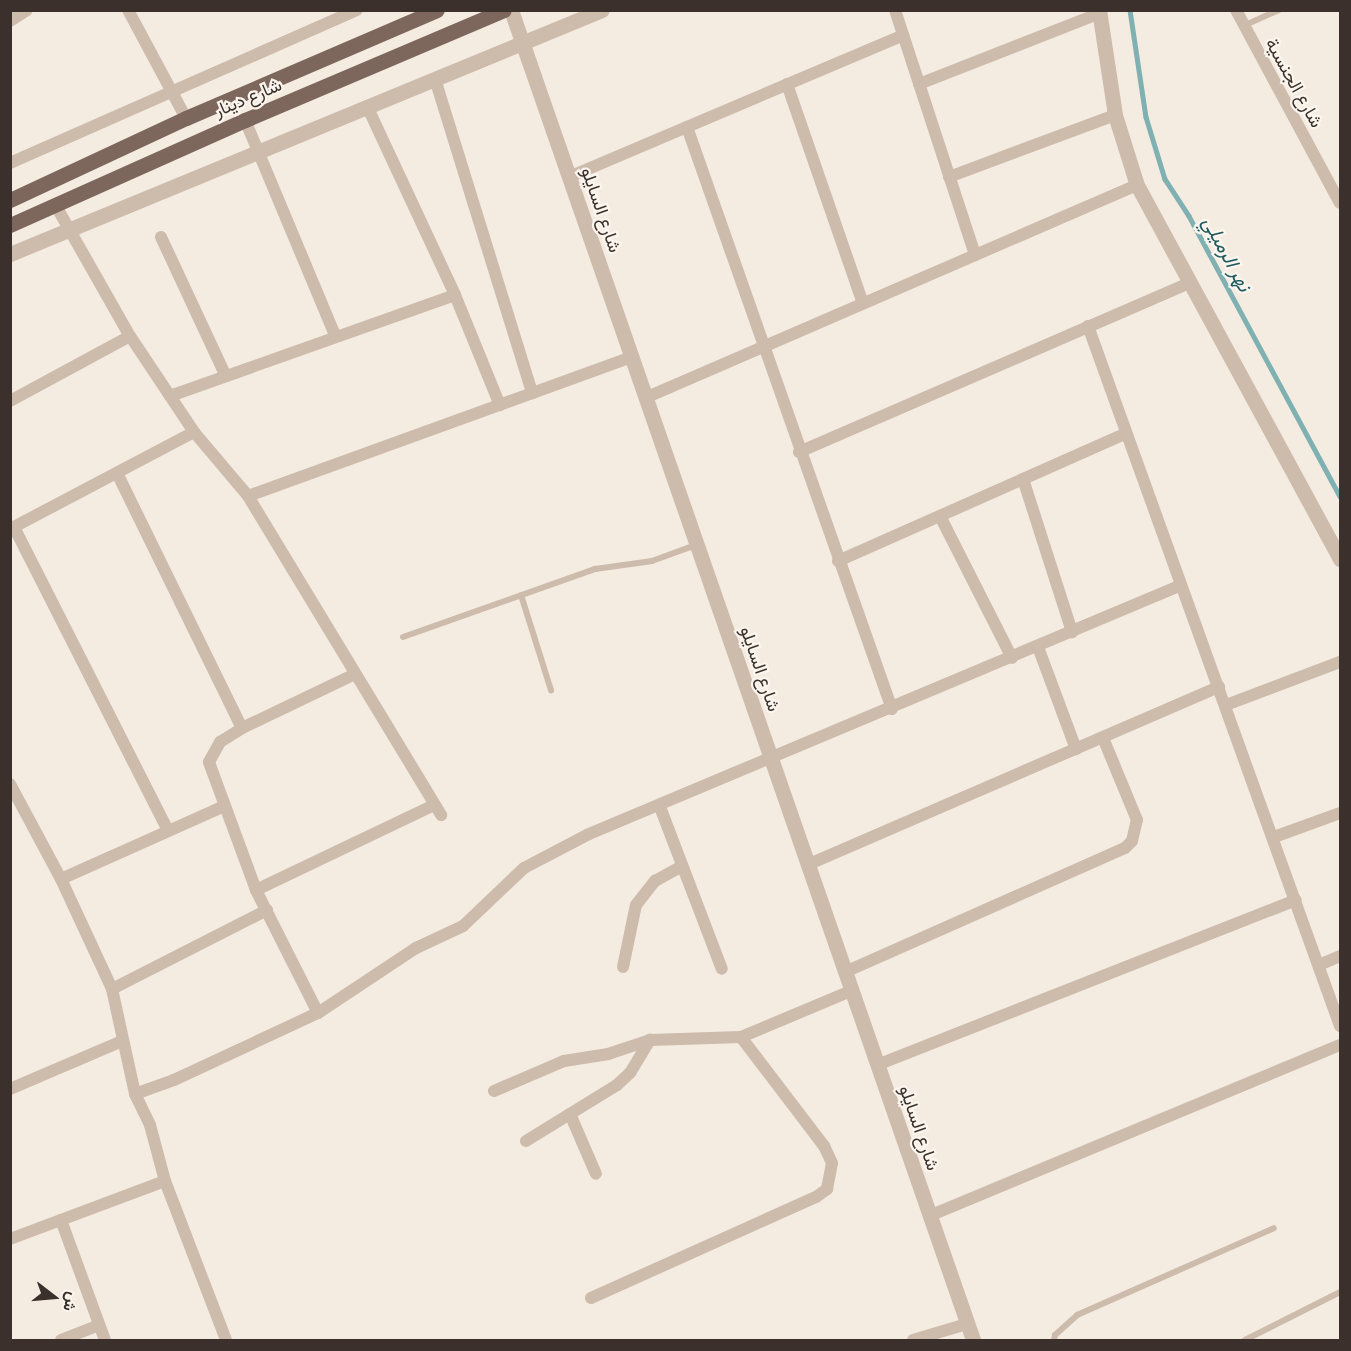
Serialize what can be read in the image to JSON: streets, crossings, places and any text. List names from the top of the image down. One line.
{"streets":{"main road":["شارع دينار"],"street":["شارع الجنسية","شارع السايلو"]},"water":["نهر الرميلي"],"north":"right"}
